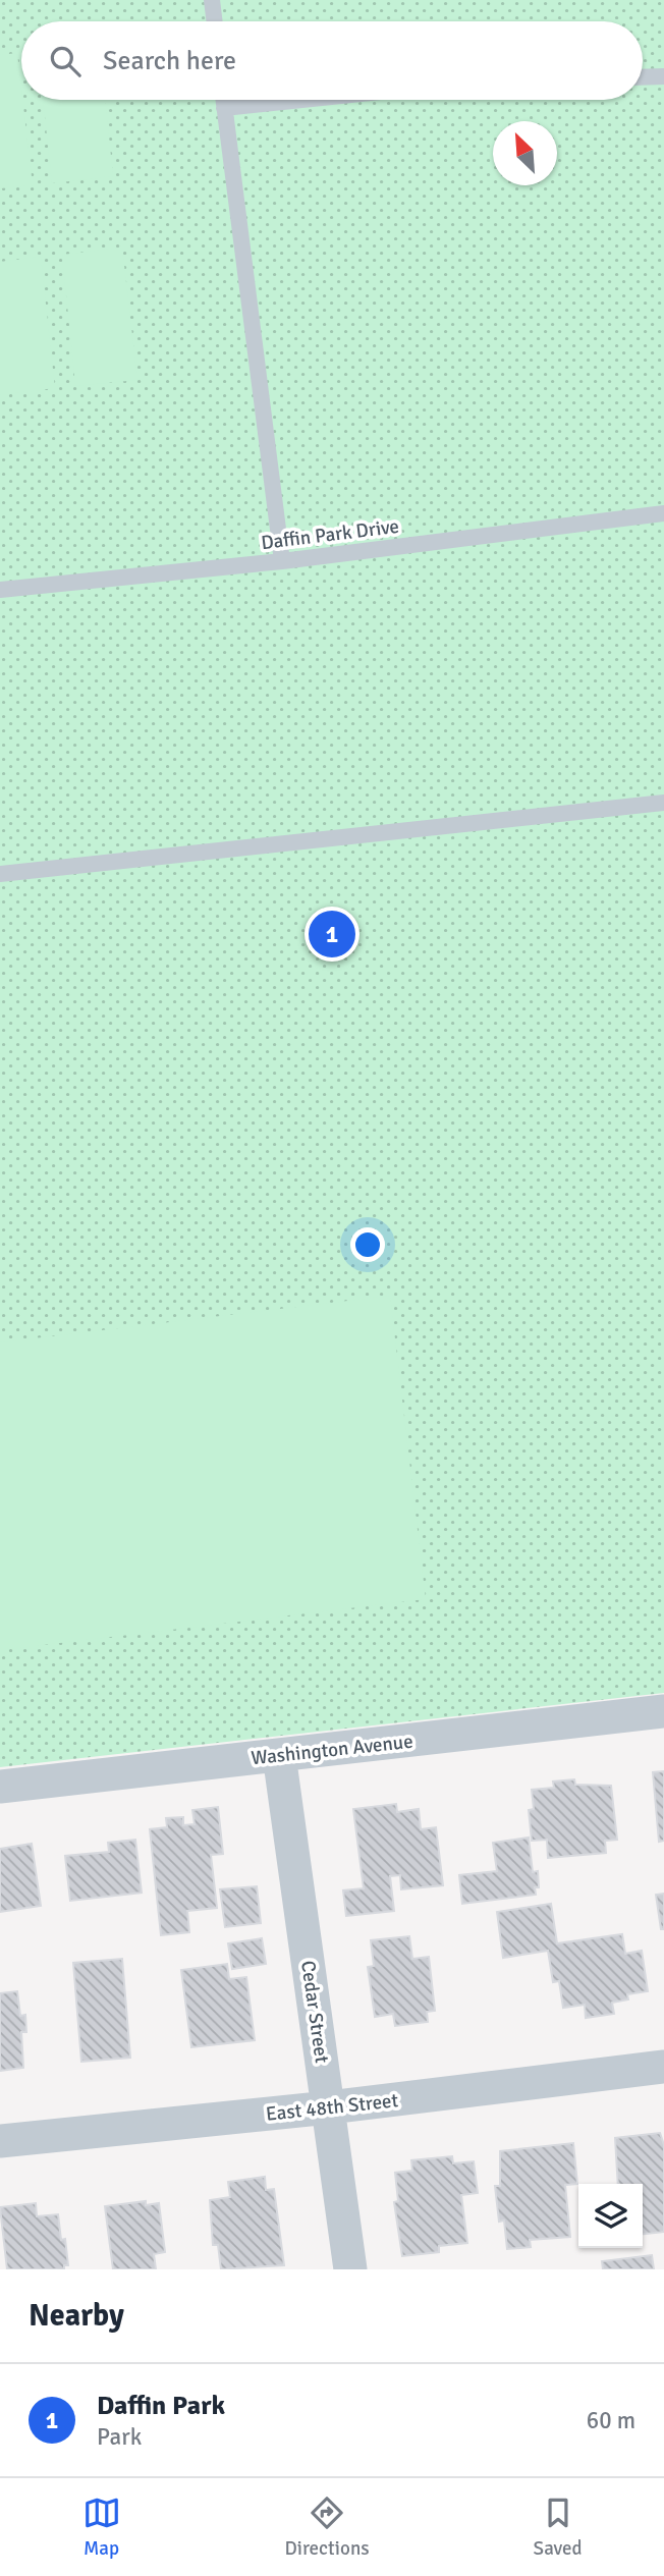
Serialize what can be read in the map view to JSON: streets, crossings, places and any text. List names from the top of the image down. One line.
{"streets":{"street":["Washington Avenue","Cedar Street","East 48th Street"],"lane":["Daffin Park Drive"]},"crossings":[["Washington Avenue","Cedar Street"],["Cedar Street","East 48th Street"]],"north":"top left","page":{"search":"Search here","pins":"1","heading":"Nearby","list":[{"mark":"1","name":"Daffin Park","note":"Park","value":"60 m"}],"nav":["Map","Directions","Saved"]}}
